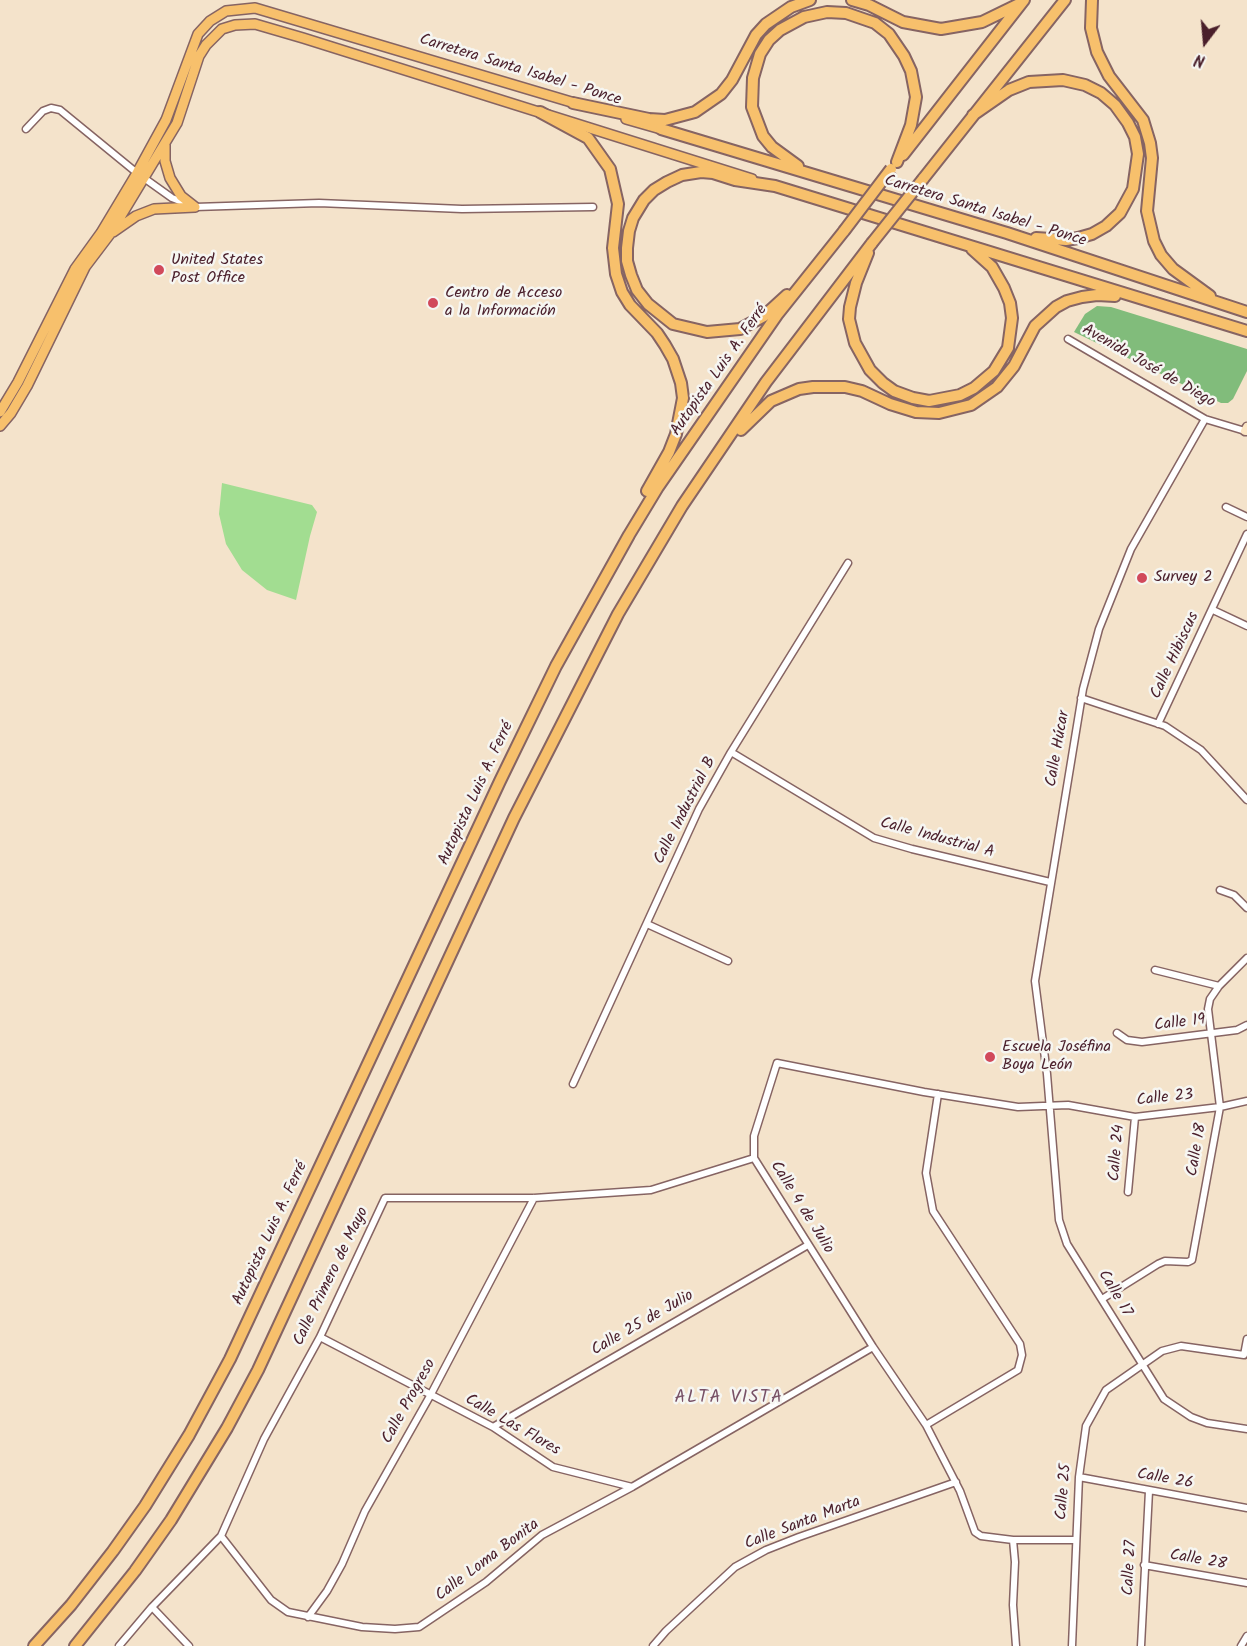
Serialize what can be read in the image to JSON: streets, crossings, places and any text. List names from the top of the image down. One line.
{"streets":{"highway":["Carretera Santa Isabel - Ponce","Autopista Luis A. Ferré"],"street":["Avenida José de Diego","Calle Hibiscus","Calle Húcar","Calle Industrial B","Calle Industrial A","Calle 19","Calle 23","Calle 18","Calle 24","Calle 4 de Julio","Calle Primero de Mayo","Calle 17","Calle 25 de Julio","Calle Progreso","Calle Las Flores","Calle 26","Calle 25","Calle Santa Marta","Calle Loma Bonita","Calle 28","Calle 27"]},"crossings":[["Avenida José de Diego","Calle Húcar"],["Calle Húcar","Calle Industrial A"],["Calle Húcar","Calle 23"],["Calle Húcar","Calle 4 de Julio"],["Calle Húcar","Calle 17"],["Calle Industrial B","Calle Industrial A"],["Calle 19","Calle 18"],["Calle 23","Calle 18"],["Calle 23","Calle 24"],["Calle 23","Calle 4 de Julio"],["Calle 23","Calle 17"],["Calle 18","Calle 17"],["Calle 4 de Julio","Calle Primero de Mayo"],["Calle 4 de Julio","Calle 17"],["Calle 4 de Julio","Calle 25 de Julio"],["Calle 4 de Julio","Calle Santa Marta"],["Calle 4 de Julio","Calle Loma Bonita"],["Calle Primero de Mayo","Calle Progreso"],["Calle Primero de Mayo","Calle Las Flores"],["Calle Primero de Mayo","Calle Loma Bonita"],["Calle 17","Calle 25"],["Calle 25 de Julio","Calle Las Flores"],["Calle Progreso","Calle Las Flores"],["Calle Progreso","Calle Loma Bonita"],["Calle Las Flores","Calle Loma Bonita"],["Calle 26","Calle 25"],["Calle 26","Calle 27"],["Calle 28","Calle 27"]],"districts":["ALTA VISTA"],"places":["United States Post Office","Centro de Acceso a la Información","Survey 2","Escuela Joséfina Boya León"],"north":"bottom"}
